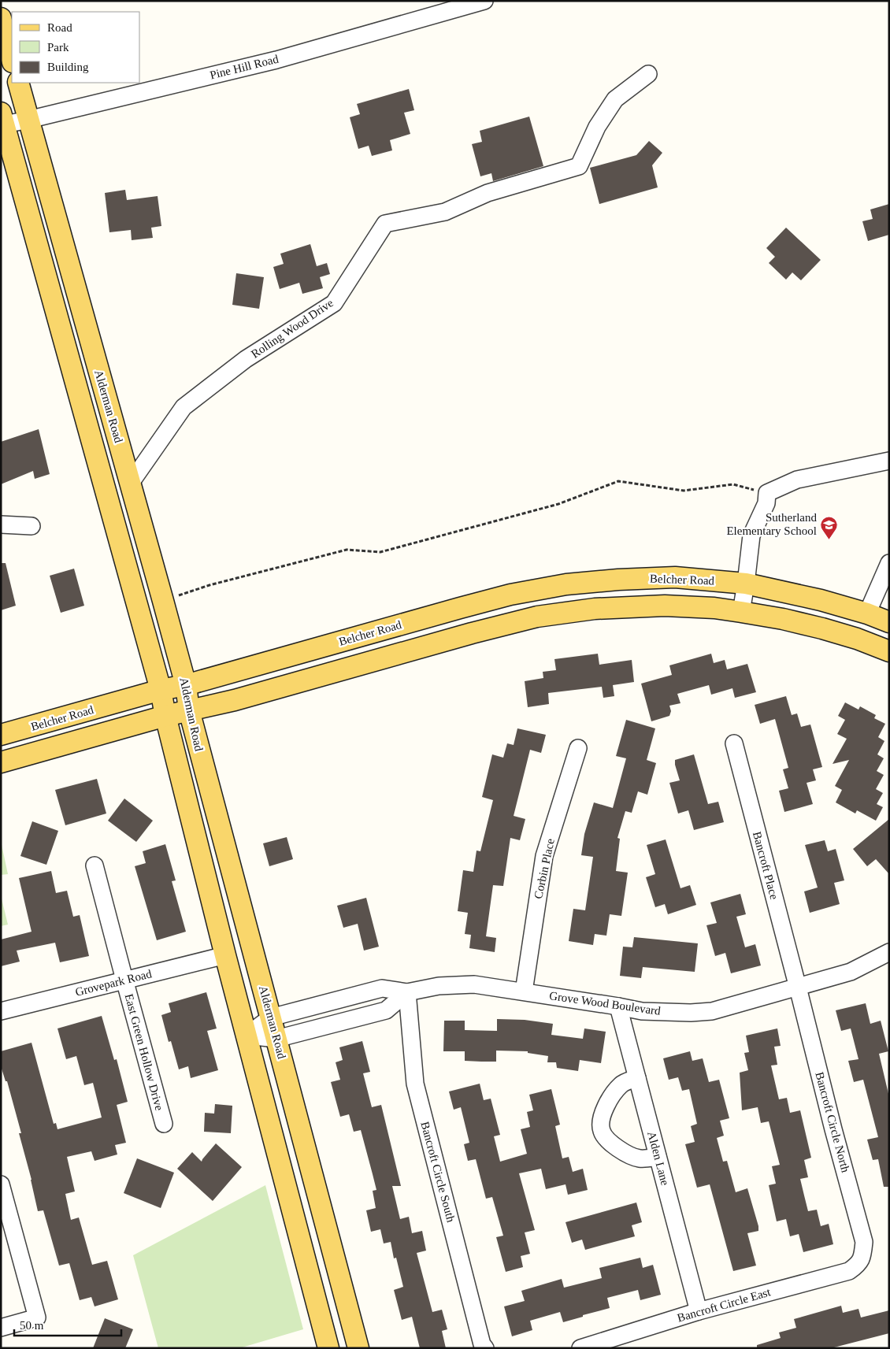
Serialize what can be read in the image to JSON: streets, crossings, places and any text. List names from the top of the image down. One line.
{"streets":{"main road":["Alderman Road","Belcher Road"],"street":["Pine Hill Road","Rolling Wood Drive","Bancroft Place","Corbin Place","Grovepark Road","Grove Wood Boulevard","East Green Hollow Drive","Bancroft Circle North","Alden Lane","Bancroft Circle South","Bancroft Circle East"]},"crossings":[["Pine Hill Road","Alderman Road"],["Rolling Wood Drive","Alderman Road"],["Alderman Road","Belcher Road"],["Alderman Road","Grovepark Road"],["Alderman Road","Grove Wood Boulevard"],["Bancroft Place","Grove Wood Boulevard"],["Bancroft Place","Bancroft Circle North"],["Corbin Place","Grove Wood Boulevard"],["Grovepark Road","East Green Hollow Drive"],["Grove Wood Boulevard","Bancroft Circle North"],["Grove Wood Boulevard","Alden Lane"],["Grove Wood Boulevard","Bancroft Circle South"],["Bancroft Circle North","Bancroft Circle East"],["Alden Lane","Bancroft Circle East"]],"places":{"school or university":["Sutherland Elementary School"]},"legend":["Road","Park","Building"],"scale_bar":"50 m"}
